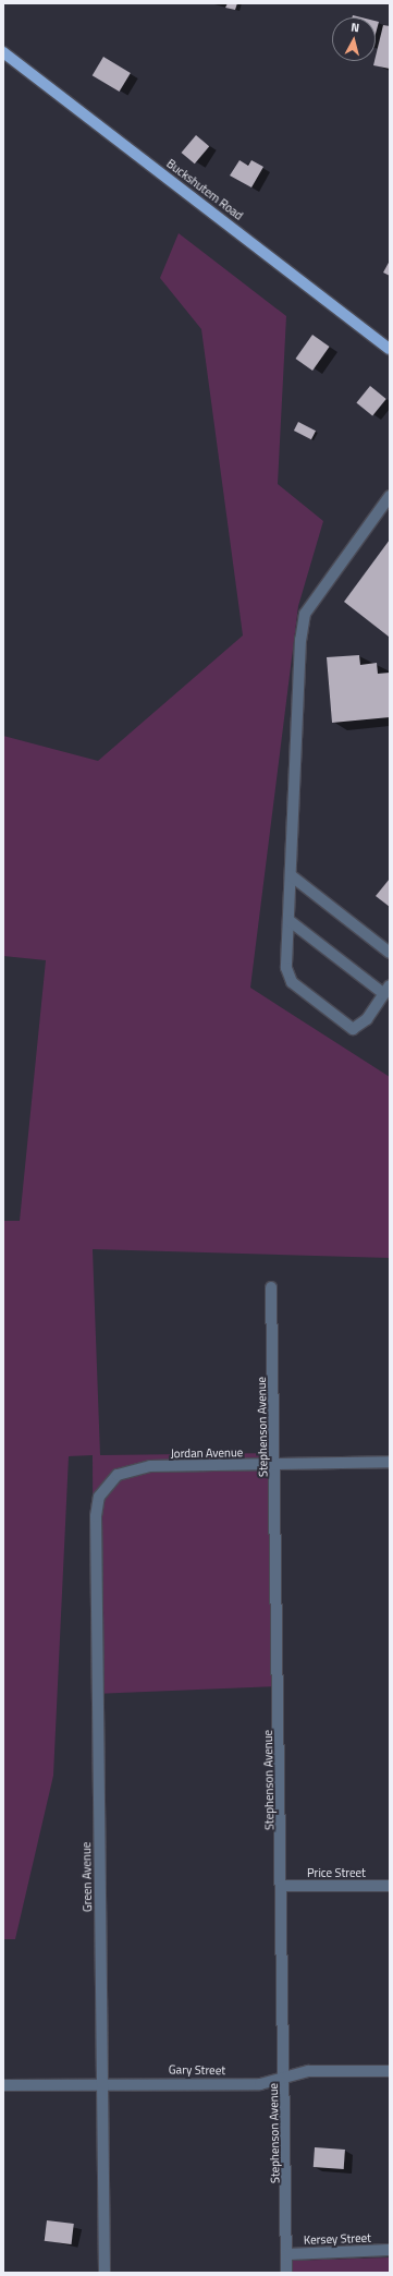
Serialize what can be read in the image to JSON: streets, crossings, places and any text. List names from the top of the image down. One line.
{"streets":{"main road":["Buckshutem Road"],"street":["Stephenson Avenue","Jordan Avenue","Price Street","Green Avenue","Gary Street","Kersey Street"]},"crossings":[["Stephenson Avenue","Jordan Avenue"],["Stephenson Avenue","Price Street"],["Stephenson Avenue","Gary Street"],["Stephenson Avenue","Kersey Street"],["Jordan Avenue","Green Avenue"],["Green Avenue","Gary Street"]],"north":"top"}
